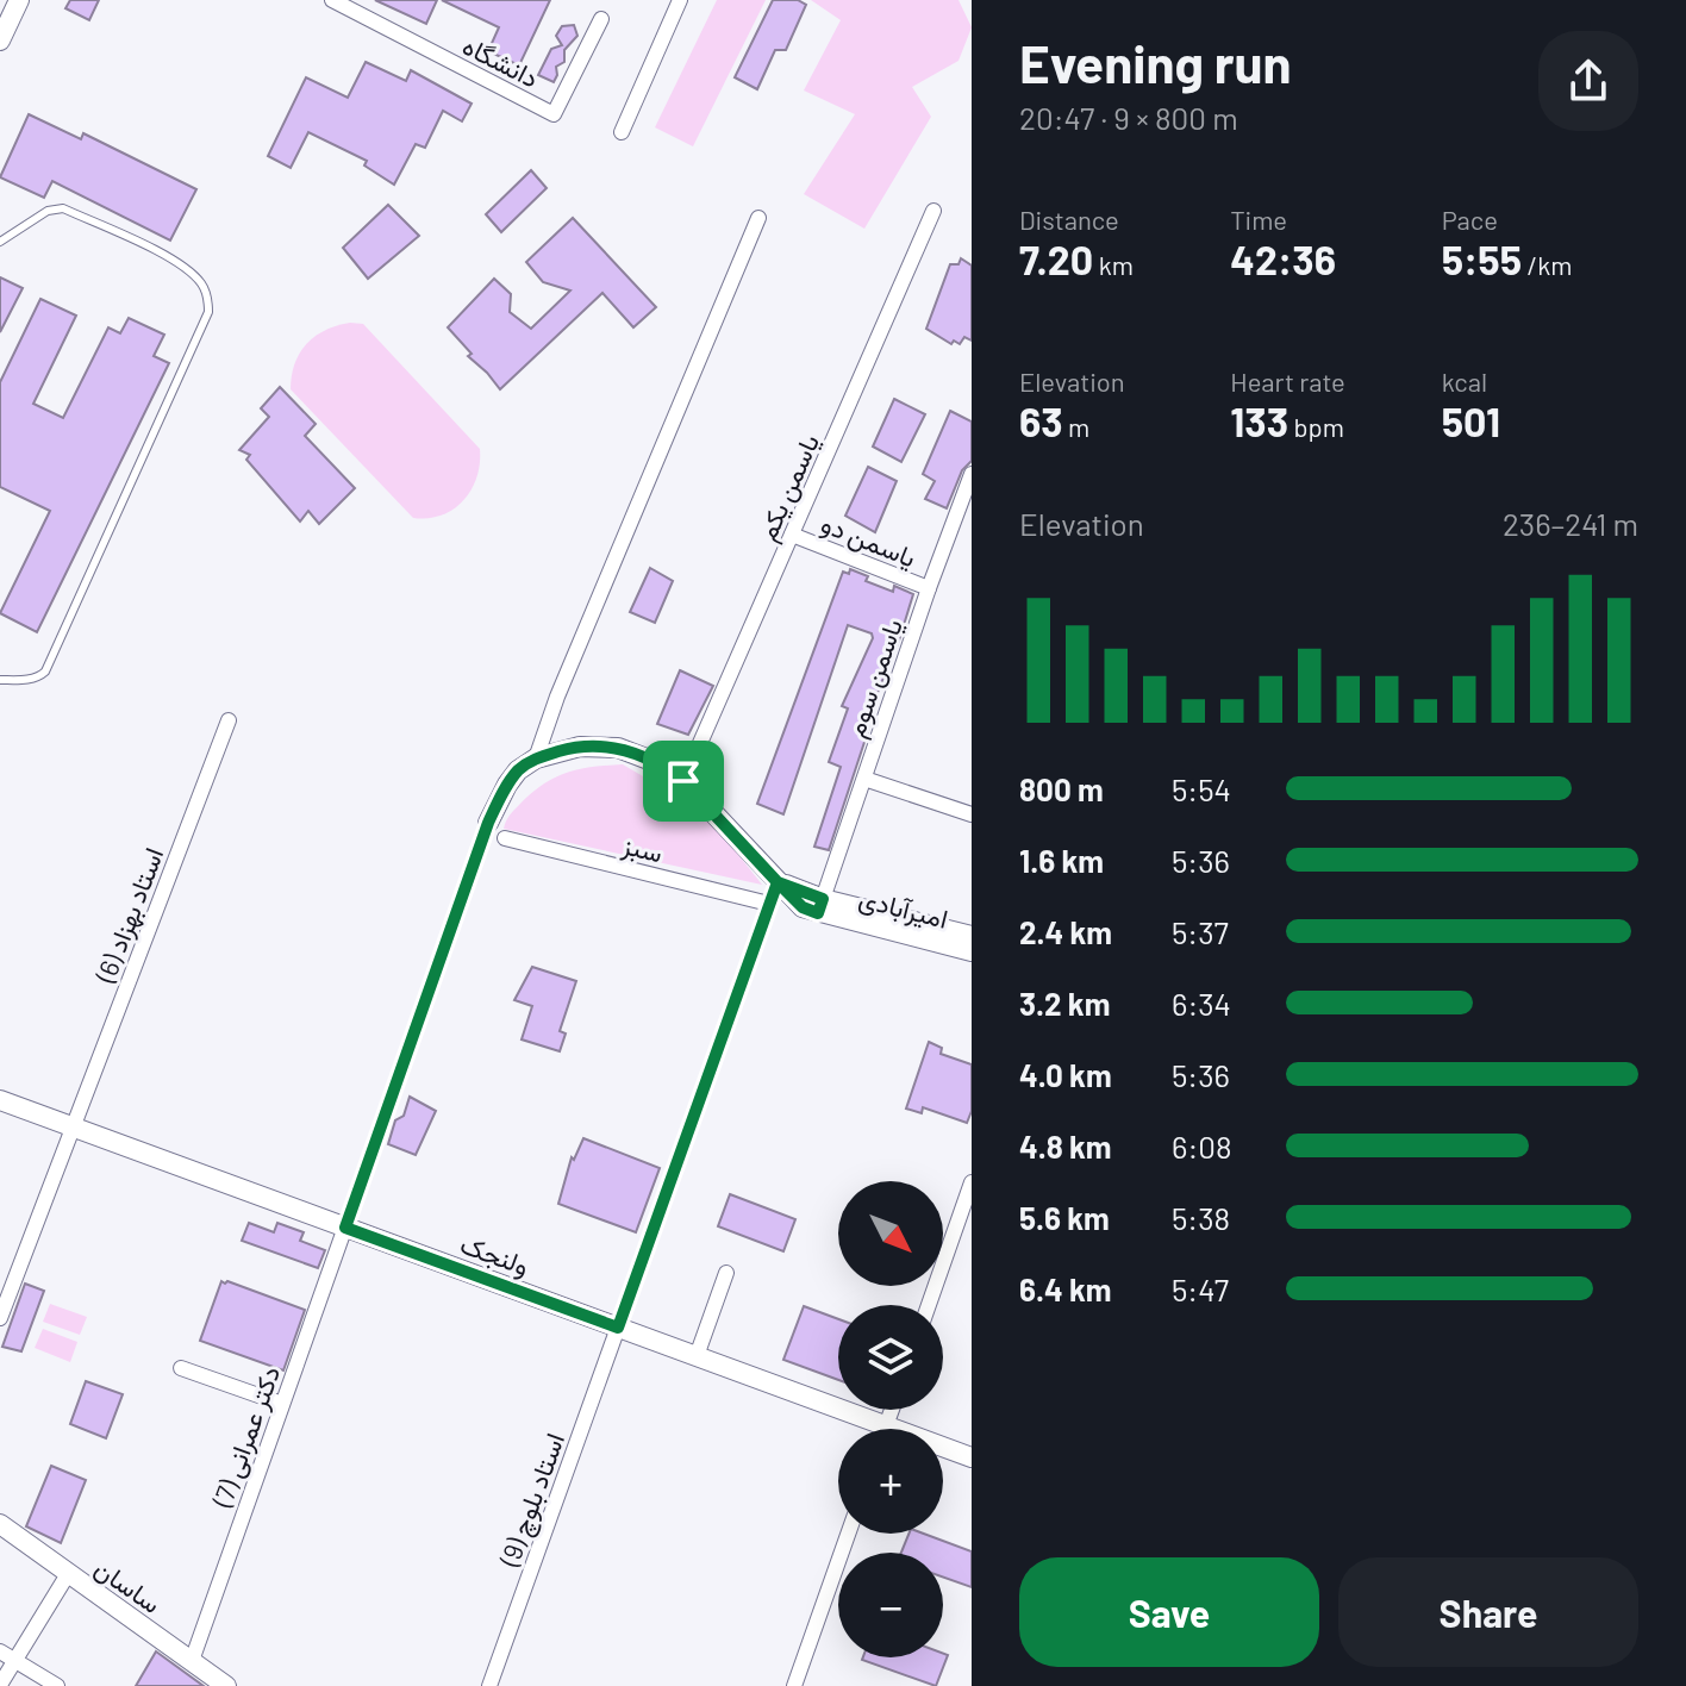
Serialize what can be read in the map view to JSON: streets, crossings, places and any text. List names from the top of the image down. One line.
{"streets":{"street":["دانشگاه","یاسمن یکم","یاسمن دو","یاسمن سوم","سبز","امیرآبادی","استاد بهزاد (6)","ولنجک","دکتر عمرانی (7)","استاد بلوچ (9)","ساسان"]},"crossings":[["یاسمن یکم","یاسمن دو"],["یاسمن یکم","امیرآبادی"],["یاسمن دو","یاسمن سوم"],["یاسمن سوم","امیرآبادی"],["سبز","استاد بلوچ (9)"],["امیرآبادی","استاد بلوچ (9)"],["استاد بهزاد (6)","ولنجک"],["ولنجک","دکتر عمرانی (7)"],["ولنجک","استاد بلوچ (9)"],["دکتر عمرانی (7)","ساسان"]],"north":"bottom right","page":{"heading":["Evening run","20:47 · 9 × 800 m"],"stats":[["Distance","7.20 km"],["Time","42:36"],["Pace","5:55 /km"],["Elevation","63 m"],["Heart rate","133 bpm"],["kcal","501"]],"chart":["Elevation","236–241 m"],"list":[{"name":"800 m","note":"5:54"},{"name":"1.6 km","note":"5:36"},{"name":"2.4 km","note":"5:37"},{"name":"3.2 km","note":"6:34"},{"name":"4.0 km","note":"5:36"},{"name":"4.8 km","note":"6:08"},{"name":"5.6 km","note":"5:38"},{"name":"6.4 km","note":"5:47"}],"map_buttons":["+","−"],"buttons":["Save","Share"]}}
